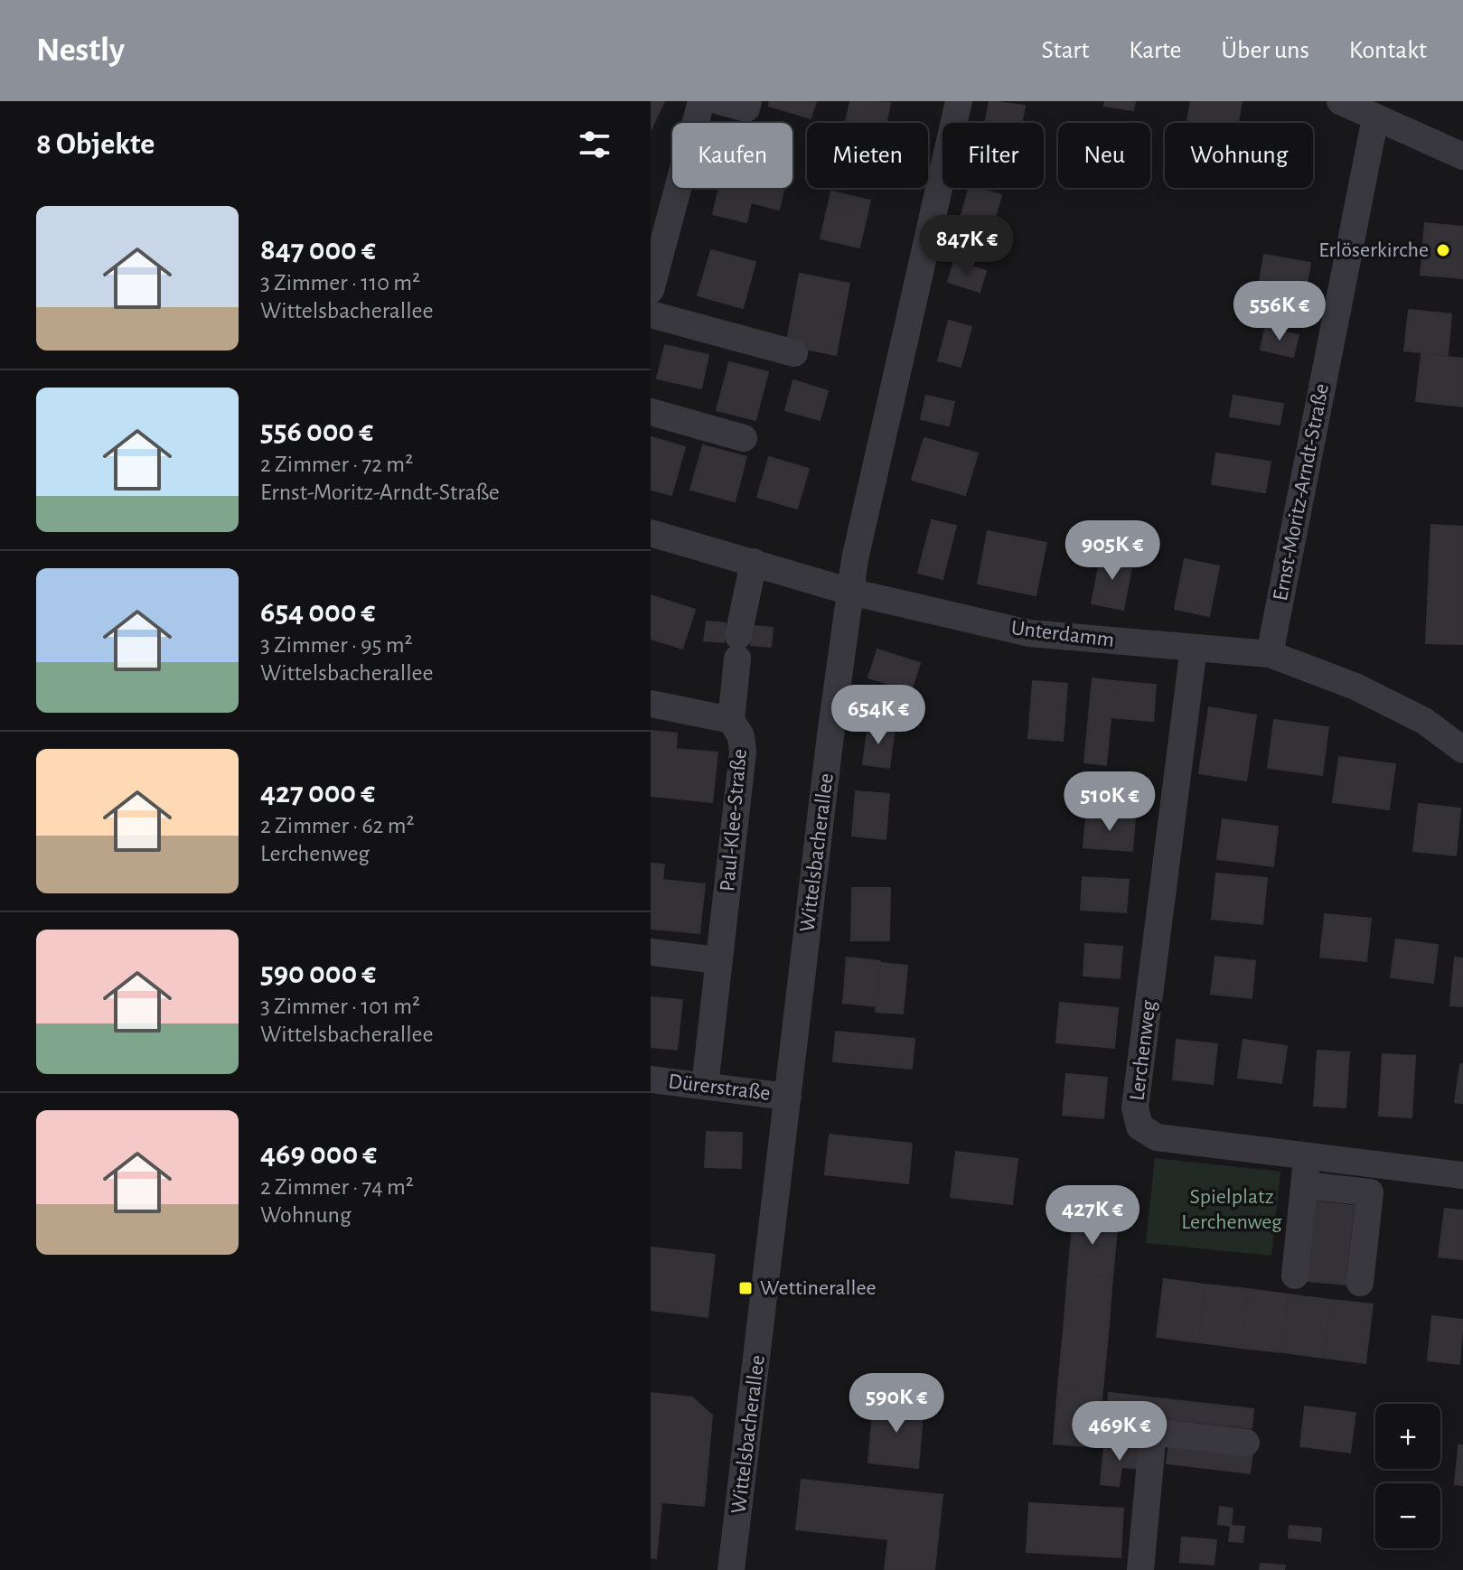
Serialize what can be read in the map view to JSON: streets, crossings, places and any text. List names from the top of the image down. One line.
{"streets":{"street":["Ernst-Moritz-Arndt-Straße","Unterdamm","Paul-Klee-Straße","Wittelsbacherallee","Lerchenweg","Dürerstraße"]},"crossings":[["Ernst-Moritz-Arndt-Straße","Unterdamm"],["Unterdamm","Wittelsbacherallee"],["Unterdamm","Lerchenweg"],["Paul-Klee-Straße","Dürerstraße"],["Wittelsbacherallee","Dürerstraße"]],"parks":["Spielplatz Lerchenweg"],"places":{"other":["Erlöserkirche"],"transit":["Wettinerallee"]},"page":{"header":"Nestly","nav":["Start","Karte","Über uns","Kontakt"],"heading":"8 Objekte","chip":["Kaufen","Mieten","Filter","Neu","Wohnung"],"list":[{"name":"847 000 €","note":"3 Zimmer · 110 m² · Wittelsbacherallee"},{"name":"556 000 €","note":"2 Zimmer · 72 m² · Ernst-Moritz-Arndt-Straße"},{"name":"654 000 €","note":"3 Zimmer · 95 m² · Wittelsbacherallee"},{"name":"427 000 €","note":"2 Zimmer · 62 m² · Lerchenweg"},{"name":"590 000 €","note":"3 Zimmer · 101 m² · Wittelsbacherallee"},{"name":"469 000 €","note":"2 Zimmer · 74 m² · Wohnung"}],"price":["847K €","556K €","905K €","654K €","510K €","427K €","590K €","469K €"],"map_buttons":["+","−"]}}
